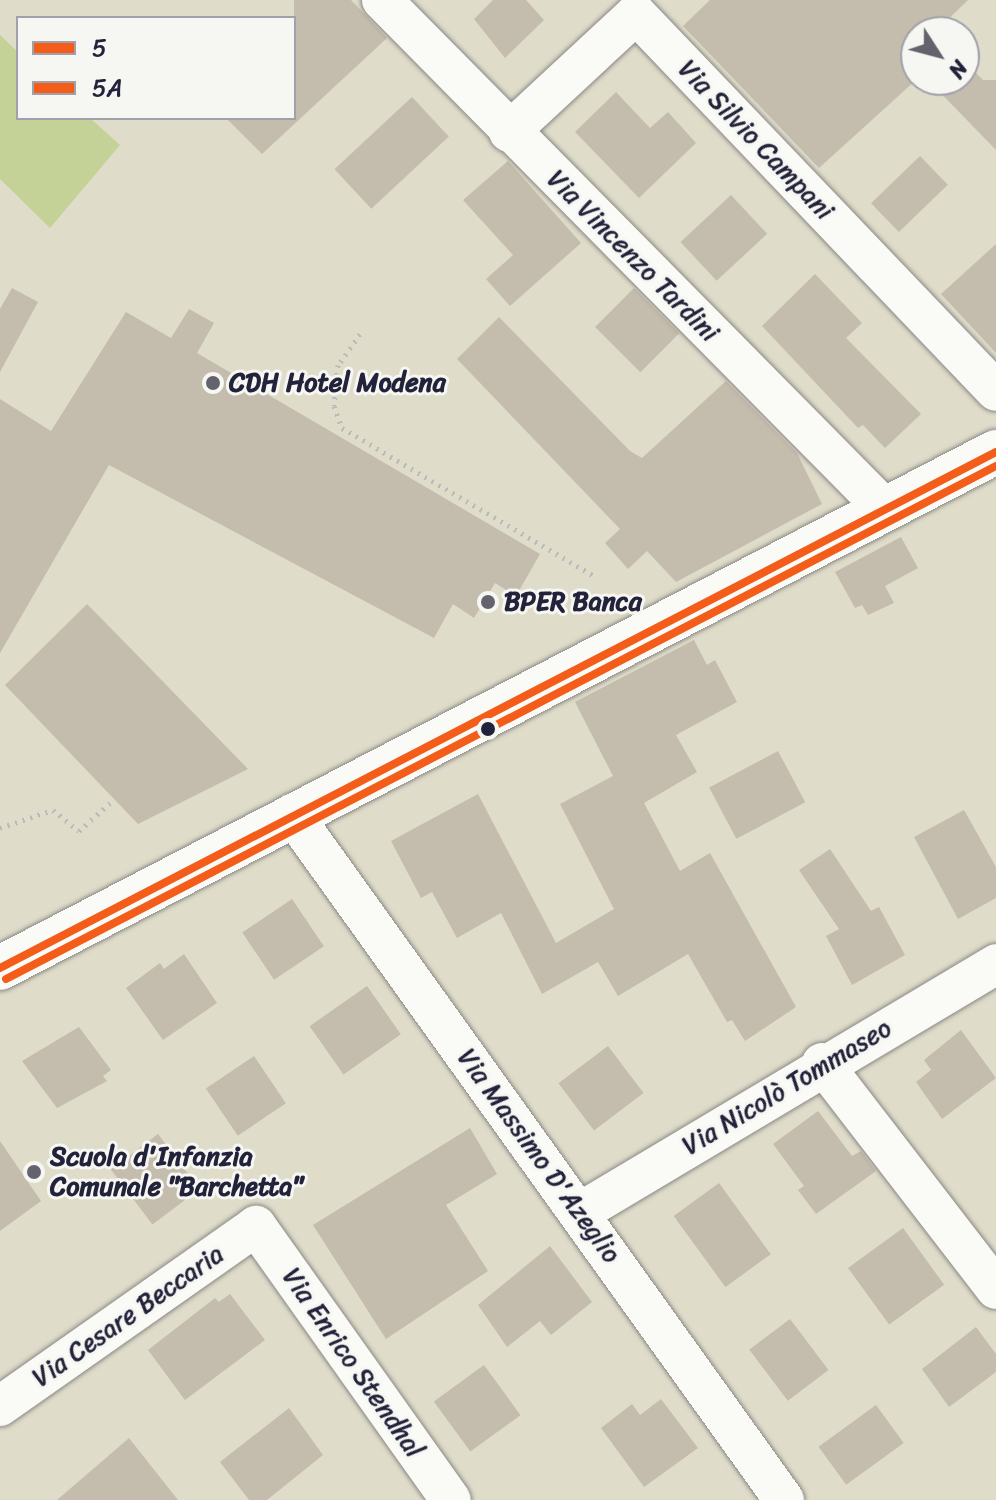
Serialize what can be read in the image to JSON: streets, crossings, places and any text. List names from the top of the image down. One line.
{"streets":{"street":["Via Silvio Campani","Via Vincenzo Tardini","Via Nicolò Tommaseo","Via Massimo D'Azeglio","Via Cesare Beccaria","Via Enrico Stendhal"]},"crossings":[["Via Silvio Campani","Via Vincenzo Tardini"],["Via Nicolò Tommaseo","Via Massimo D'Azeglio"],["Via Cesare Beccaria","Via Enrico Stendhal"]],"places":["CDH Hotel Modena","BPER Banca","Scuola d'Infanzia Comunale \"Barchetta\""],"lines":["transit line 5","transit line 5A"],"legend":["5","5A"],"north":"bottom right"}
